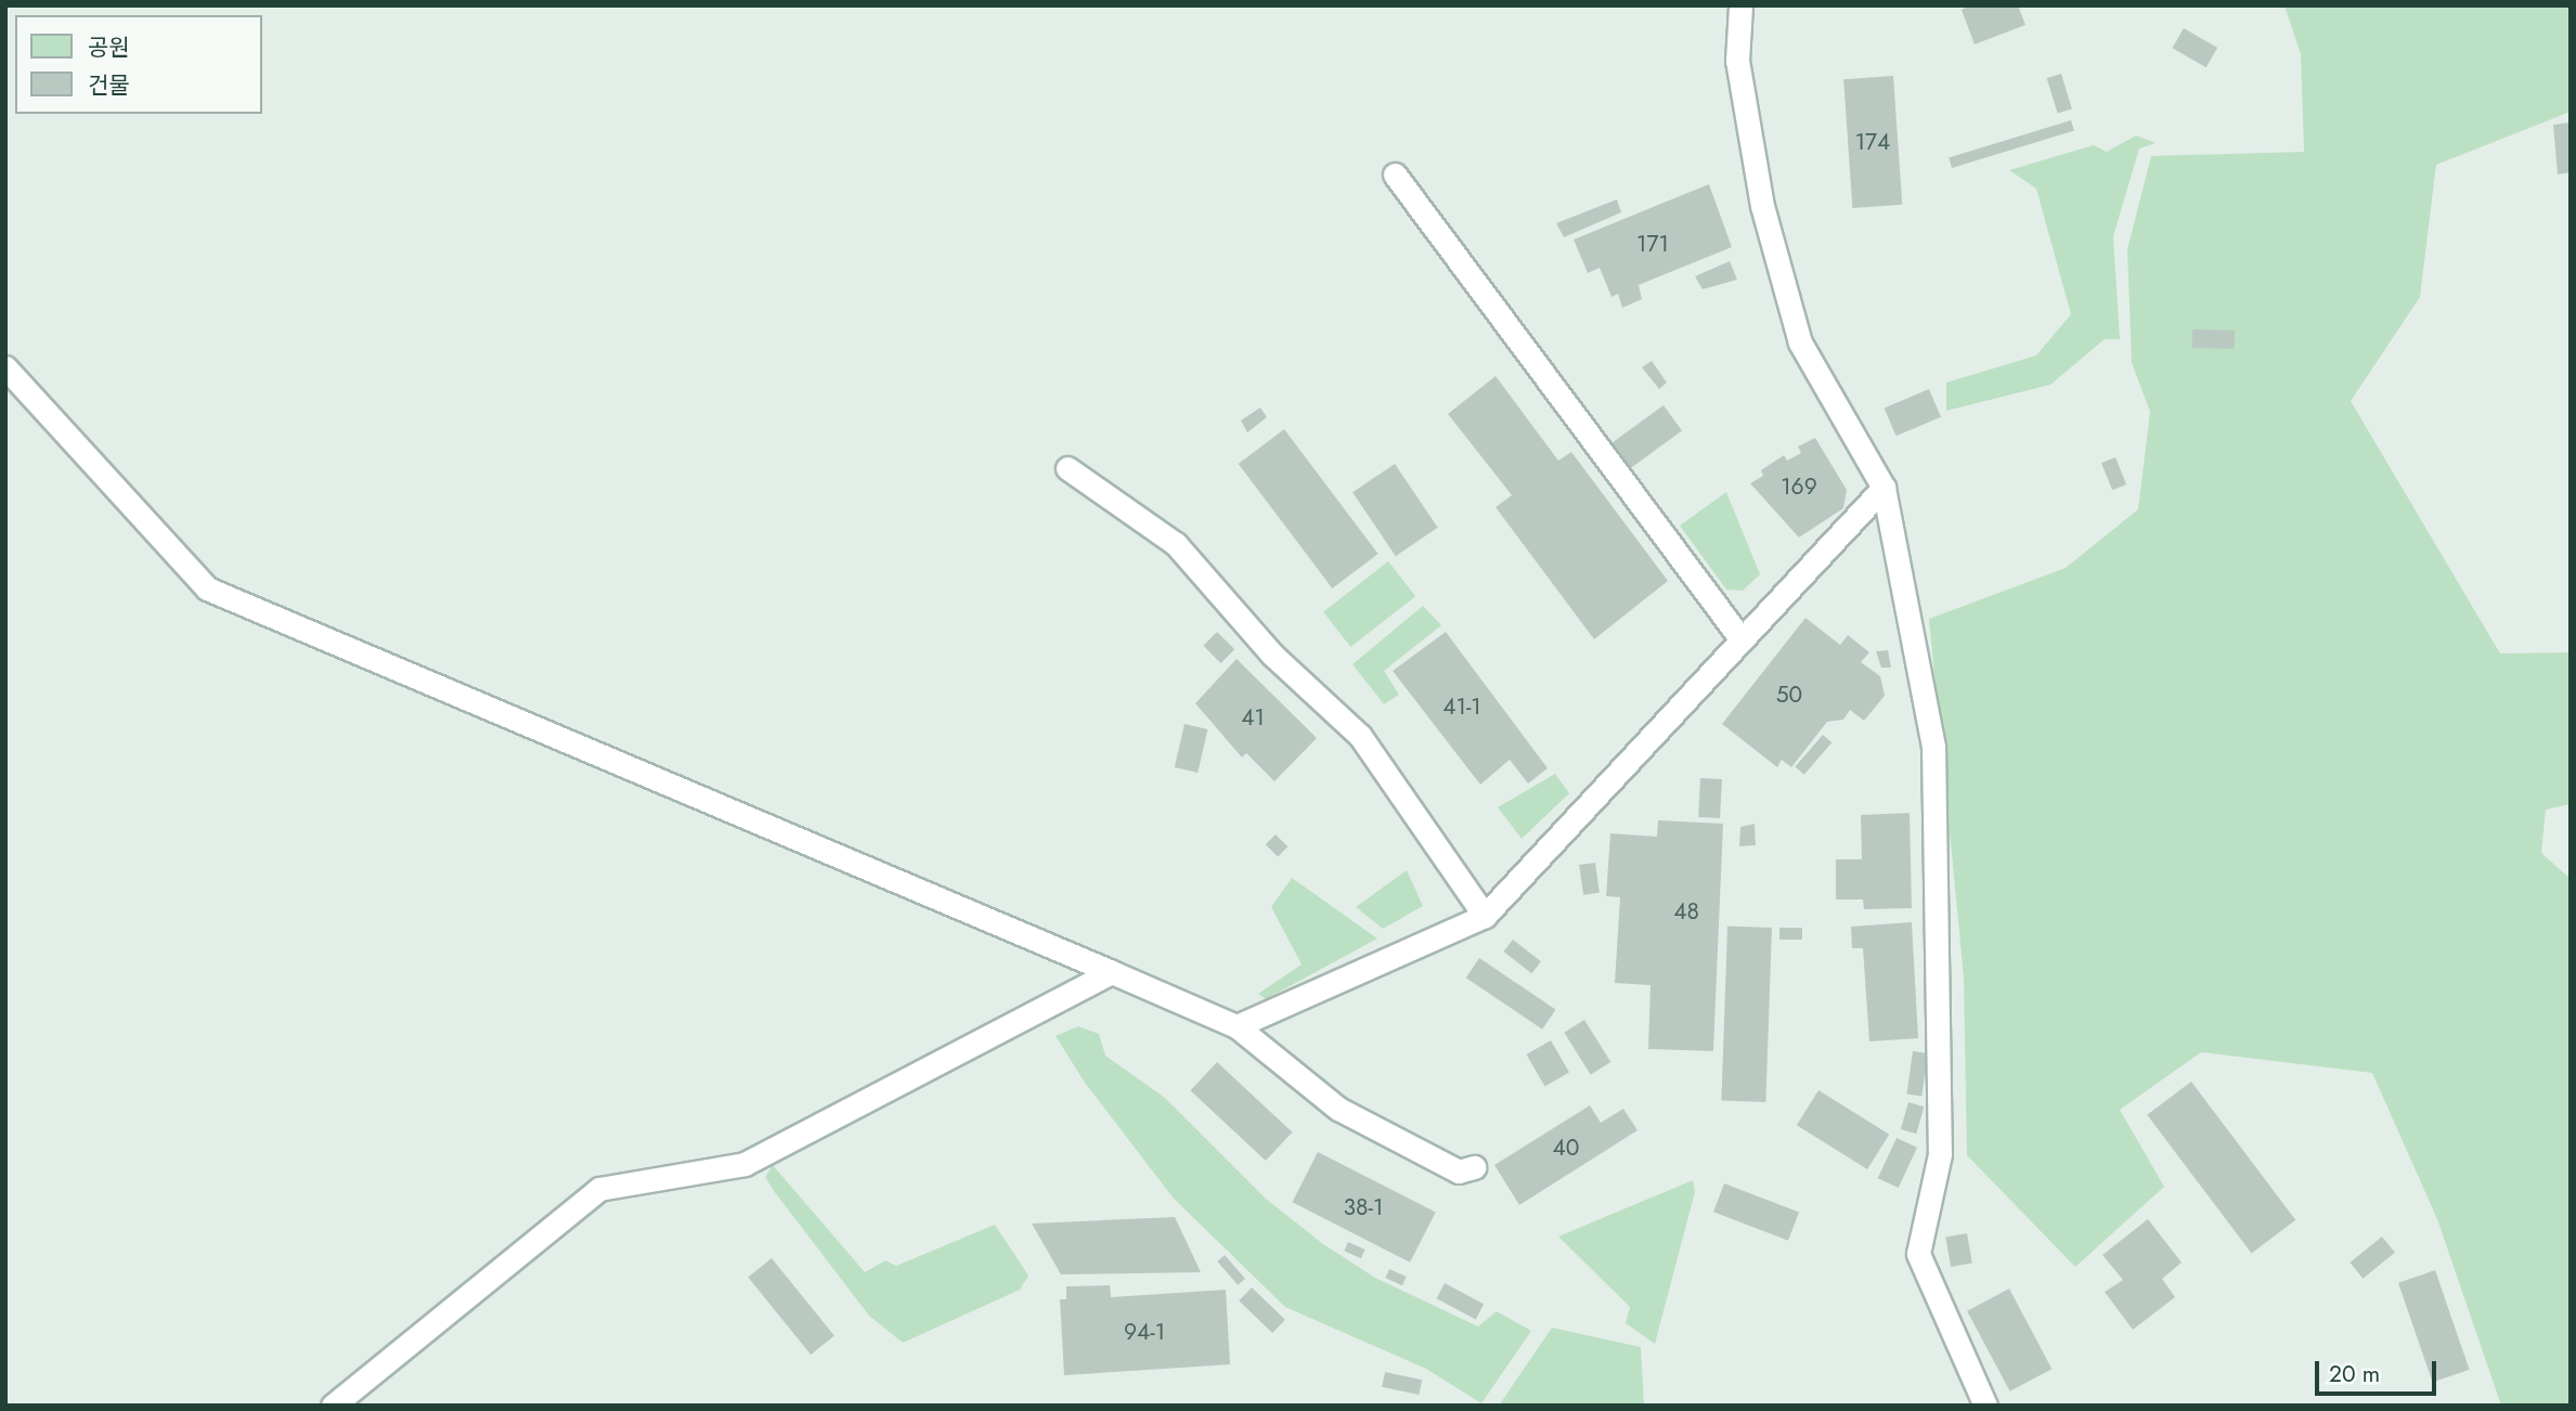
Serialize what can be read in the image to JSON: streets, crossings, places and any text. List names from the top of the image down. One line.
{"house_numbers":["174","171","169","50","41-1","41","48","40","38-1","94-1"],"legend":["공원","건물"],"scale_bar":"20 m"}
